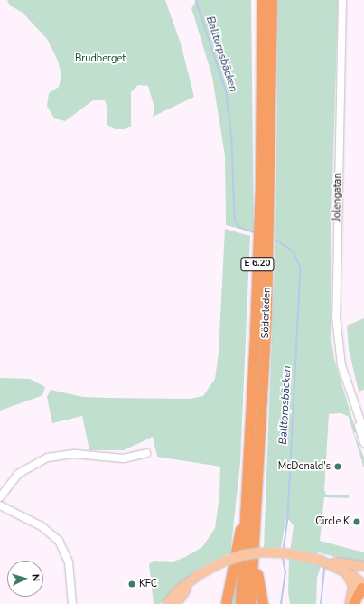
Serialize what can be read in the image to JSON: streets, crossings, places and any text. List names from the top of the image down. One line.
{"streets":{"highway":["E 6.20","Söderleden"],"street":["Jolengatan"]},"water":["Balltorpsbäcken"],"parks":["Brudberget"],"places":["McDonald's","Circle K","KFC"],"north":"right"}
